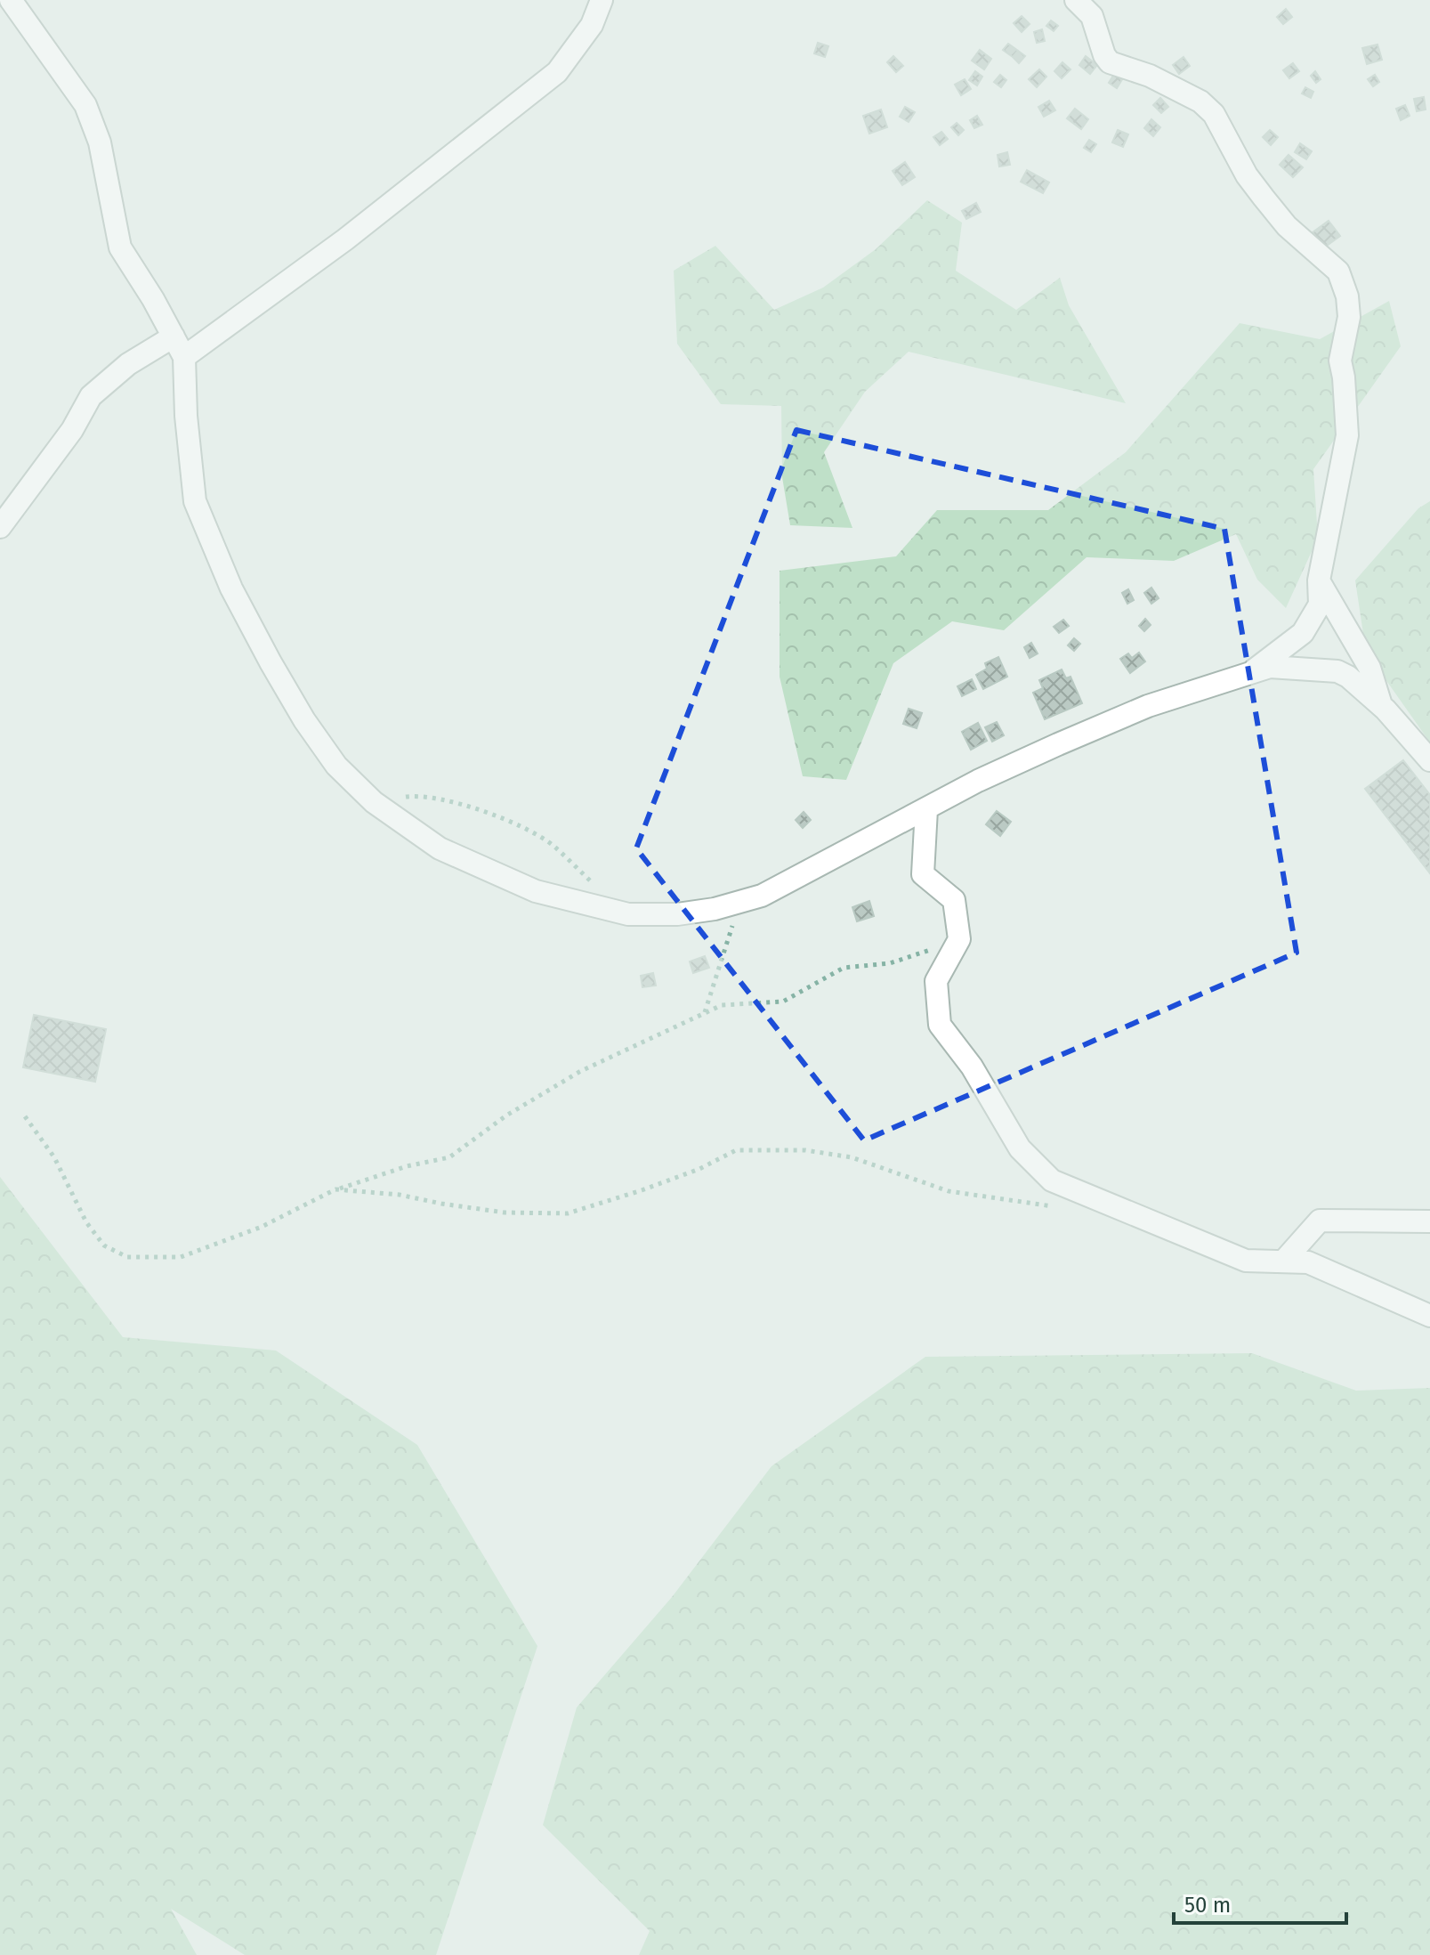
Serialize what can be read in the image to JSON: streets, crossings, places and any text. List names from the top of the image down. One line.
{"scale_bar":"50 m"}
